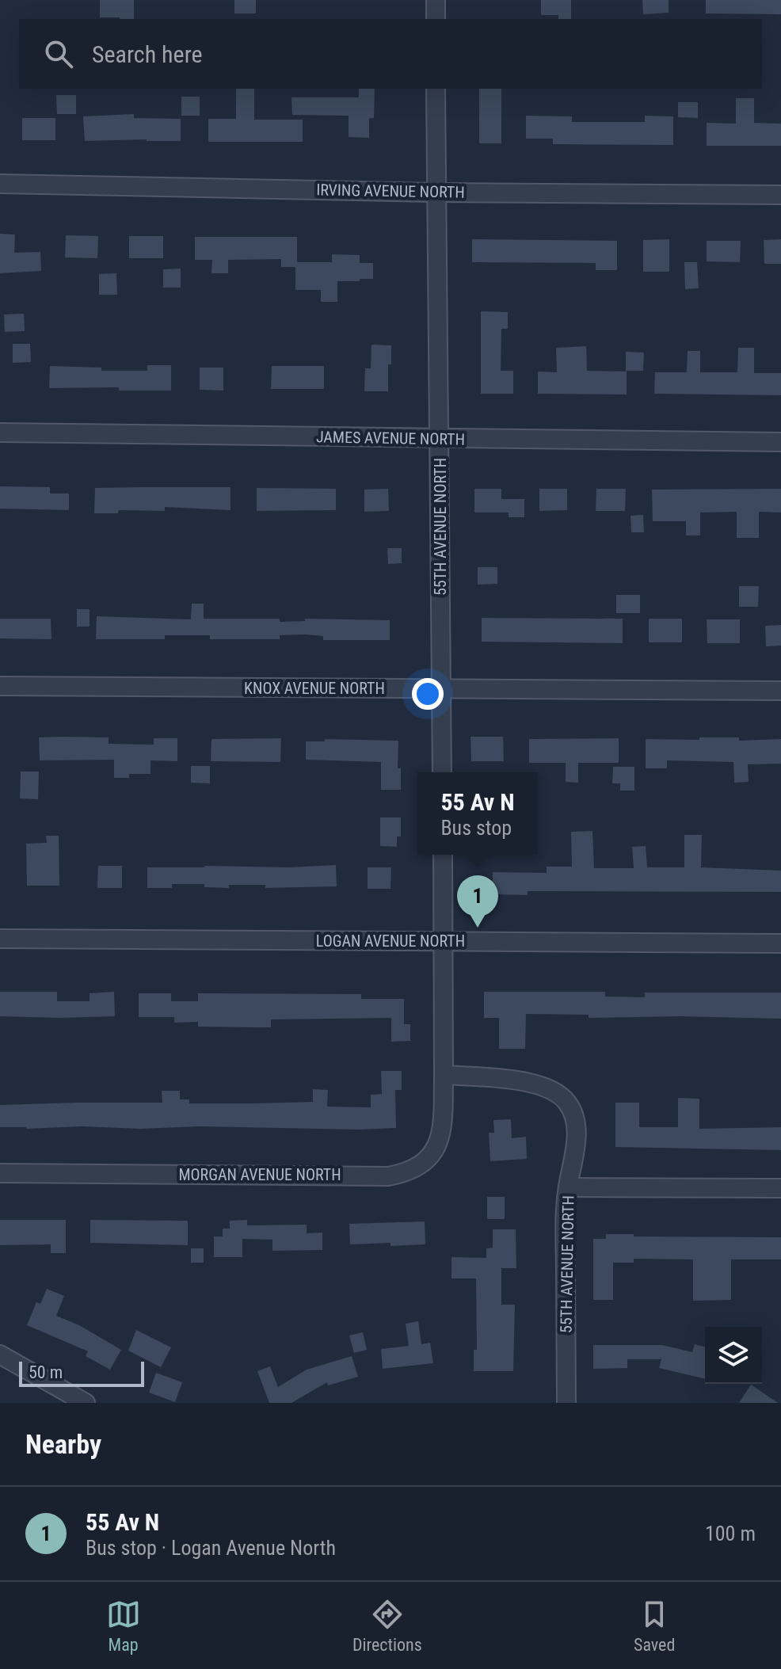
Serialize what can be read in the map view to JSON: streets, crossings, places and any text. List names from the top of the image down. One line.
{"streets":{"street":["IRVING AVENUE NORTH","JAMES AVENUE NORTH","55TH AVENUE NORTH","KNOX AVENUE NORTH","LOGAN AVENUE NORTH","MORGAN AVENUE NORTH"]},"crossings":[["IRVING AVENUE NORTH","55TH AVENUE NORTH"],["JAMES AVENUE NORTH","55TH AVENUE NORTH"],["55TH AVENUE NORTH","KNOX AVENUE NORTH"],["55TH AVENUE NORTH","MORGAN AVENUE NORTH"]],"scale_bar":"50 m","page":{"search":"Search here","popup":["55 Av N","Bus stop"],"pins":"1","scale":"50 m","heading":"Nearby","list":[{"mark":"1","name":"55 Av N","note":"Bus stop · Logan Avenue North","value":"100 m"}],"nav":["Map","Directions","Saved"]}}
